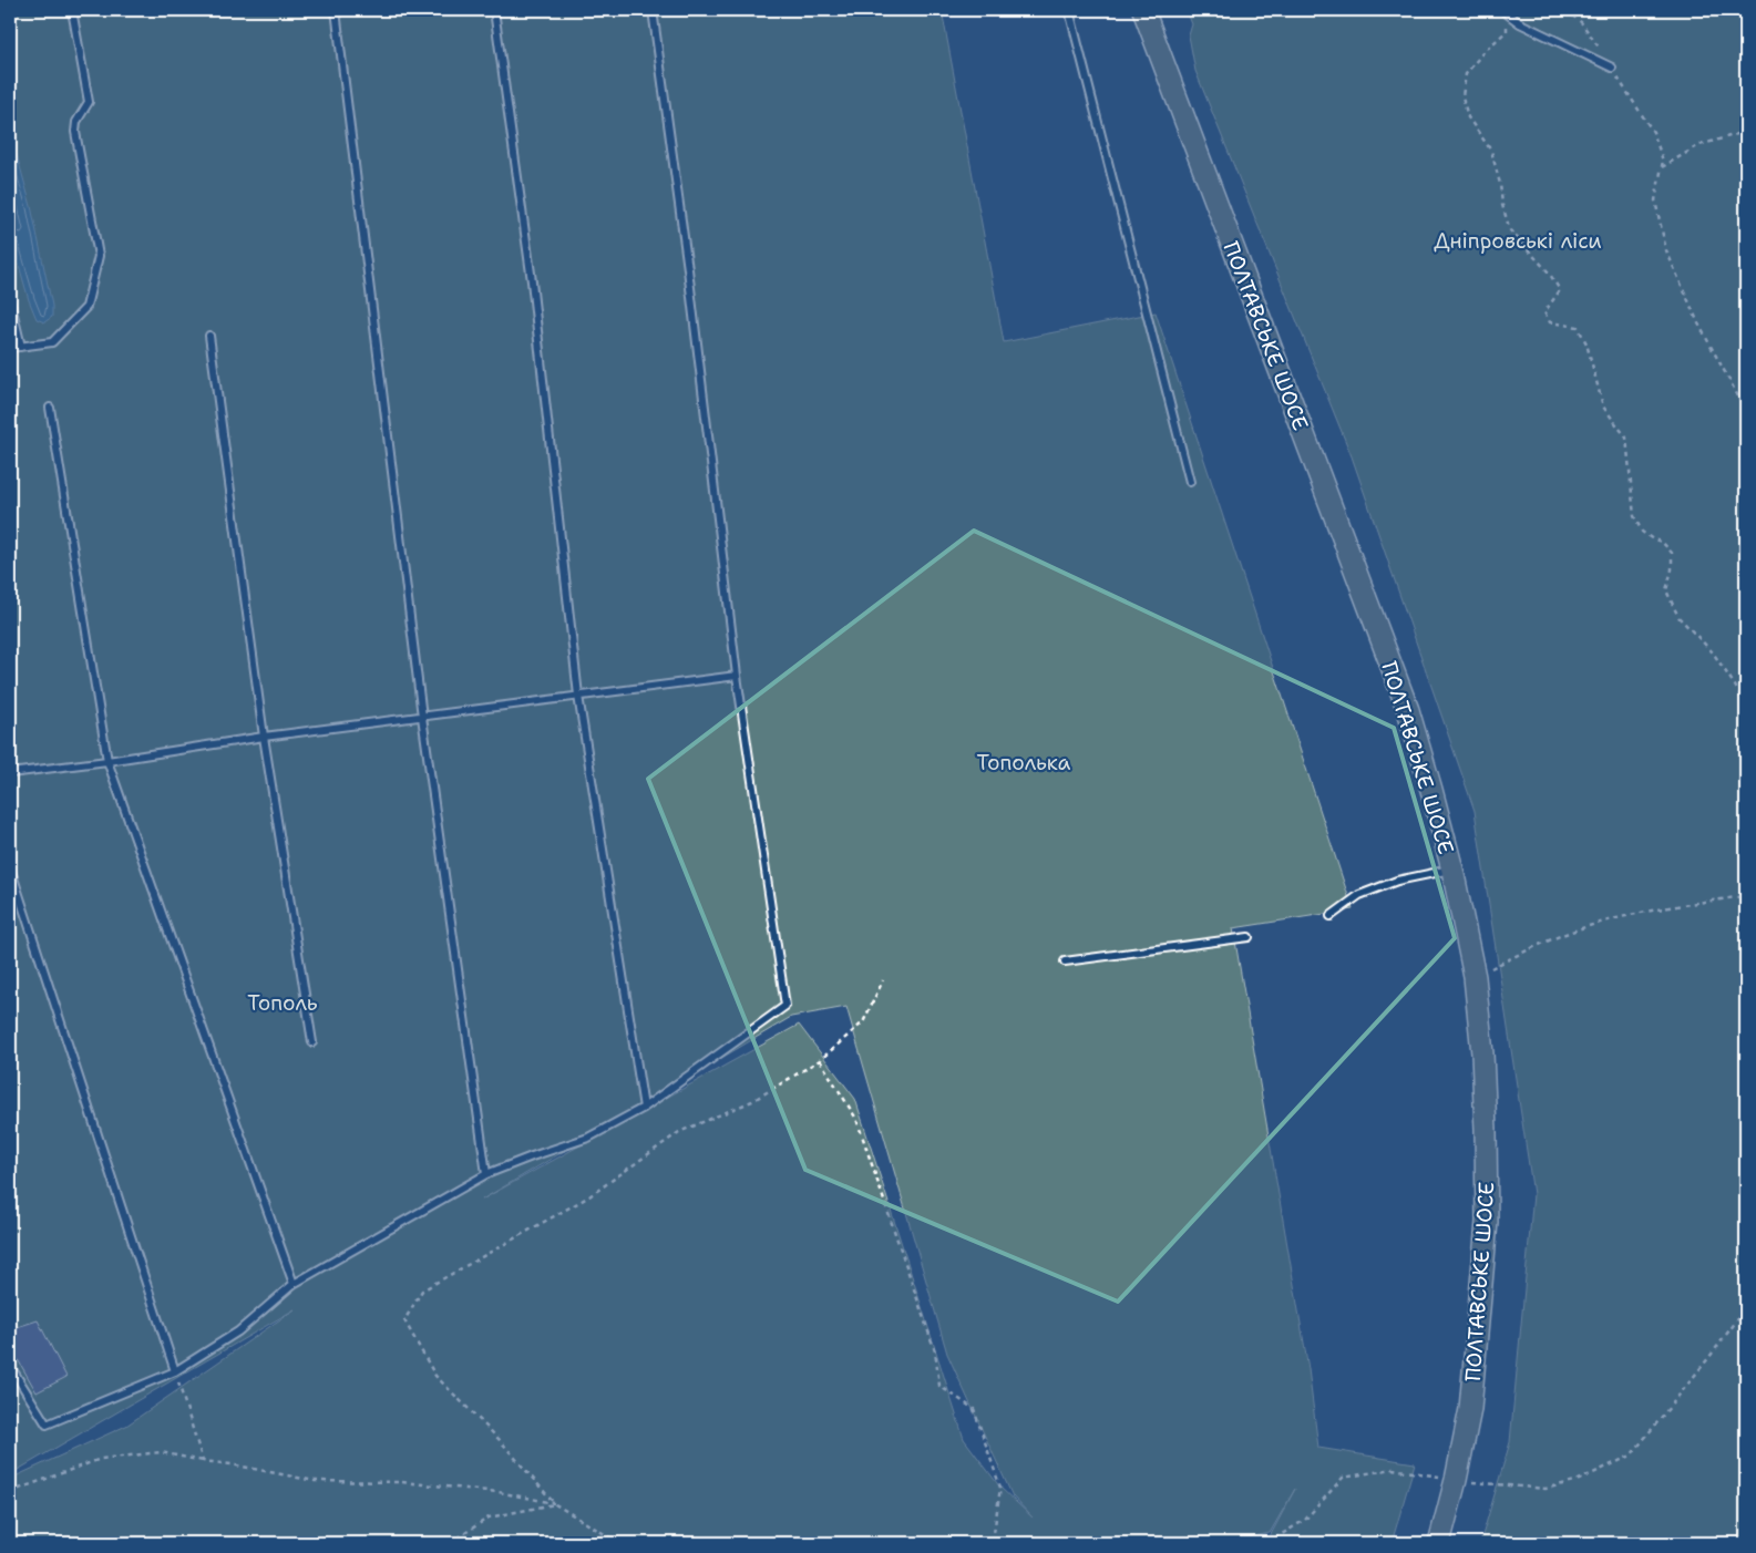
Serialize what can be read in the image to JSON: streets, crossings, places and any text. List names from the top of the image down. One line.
{"streets":{"main road":["ПОЛТАВСЬКЕ ШОСЕ"]},"parks":["Дніпровські ліси","Тополька","Тополь"]}
